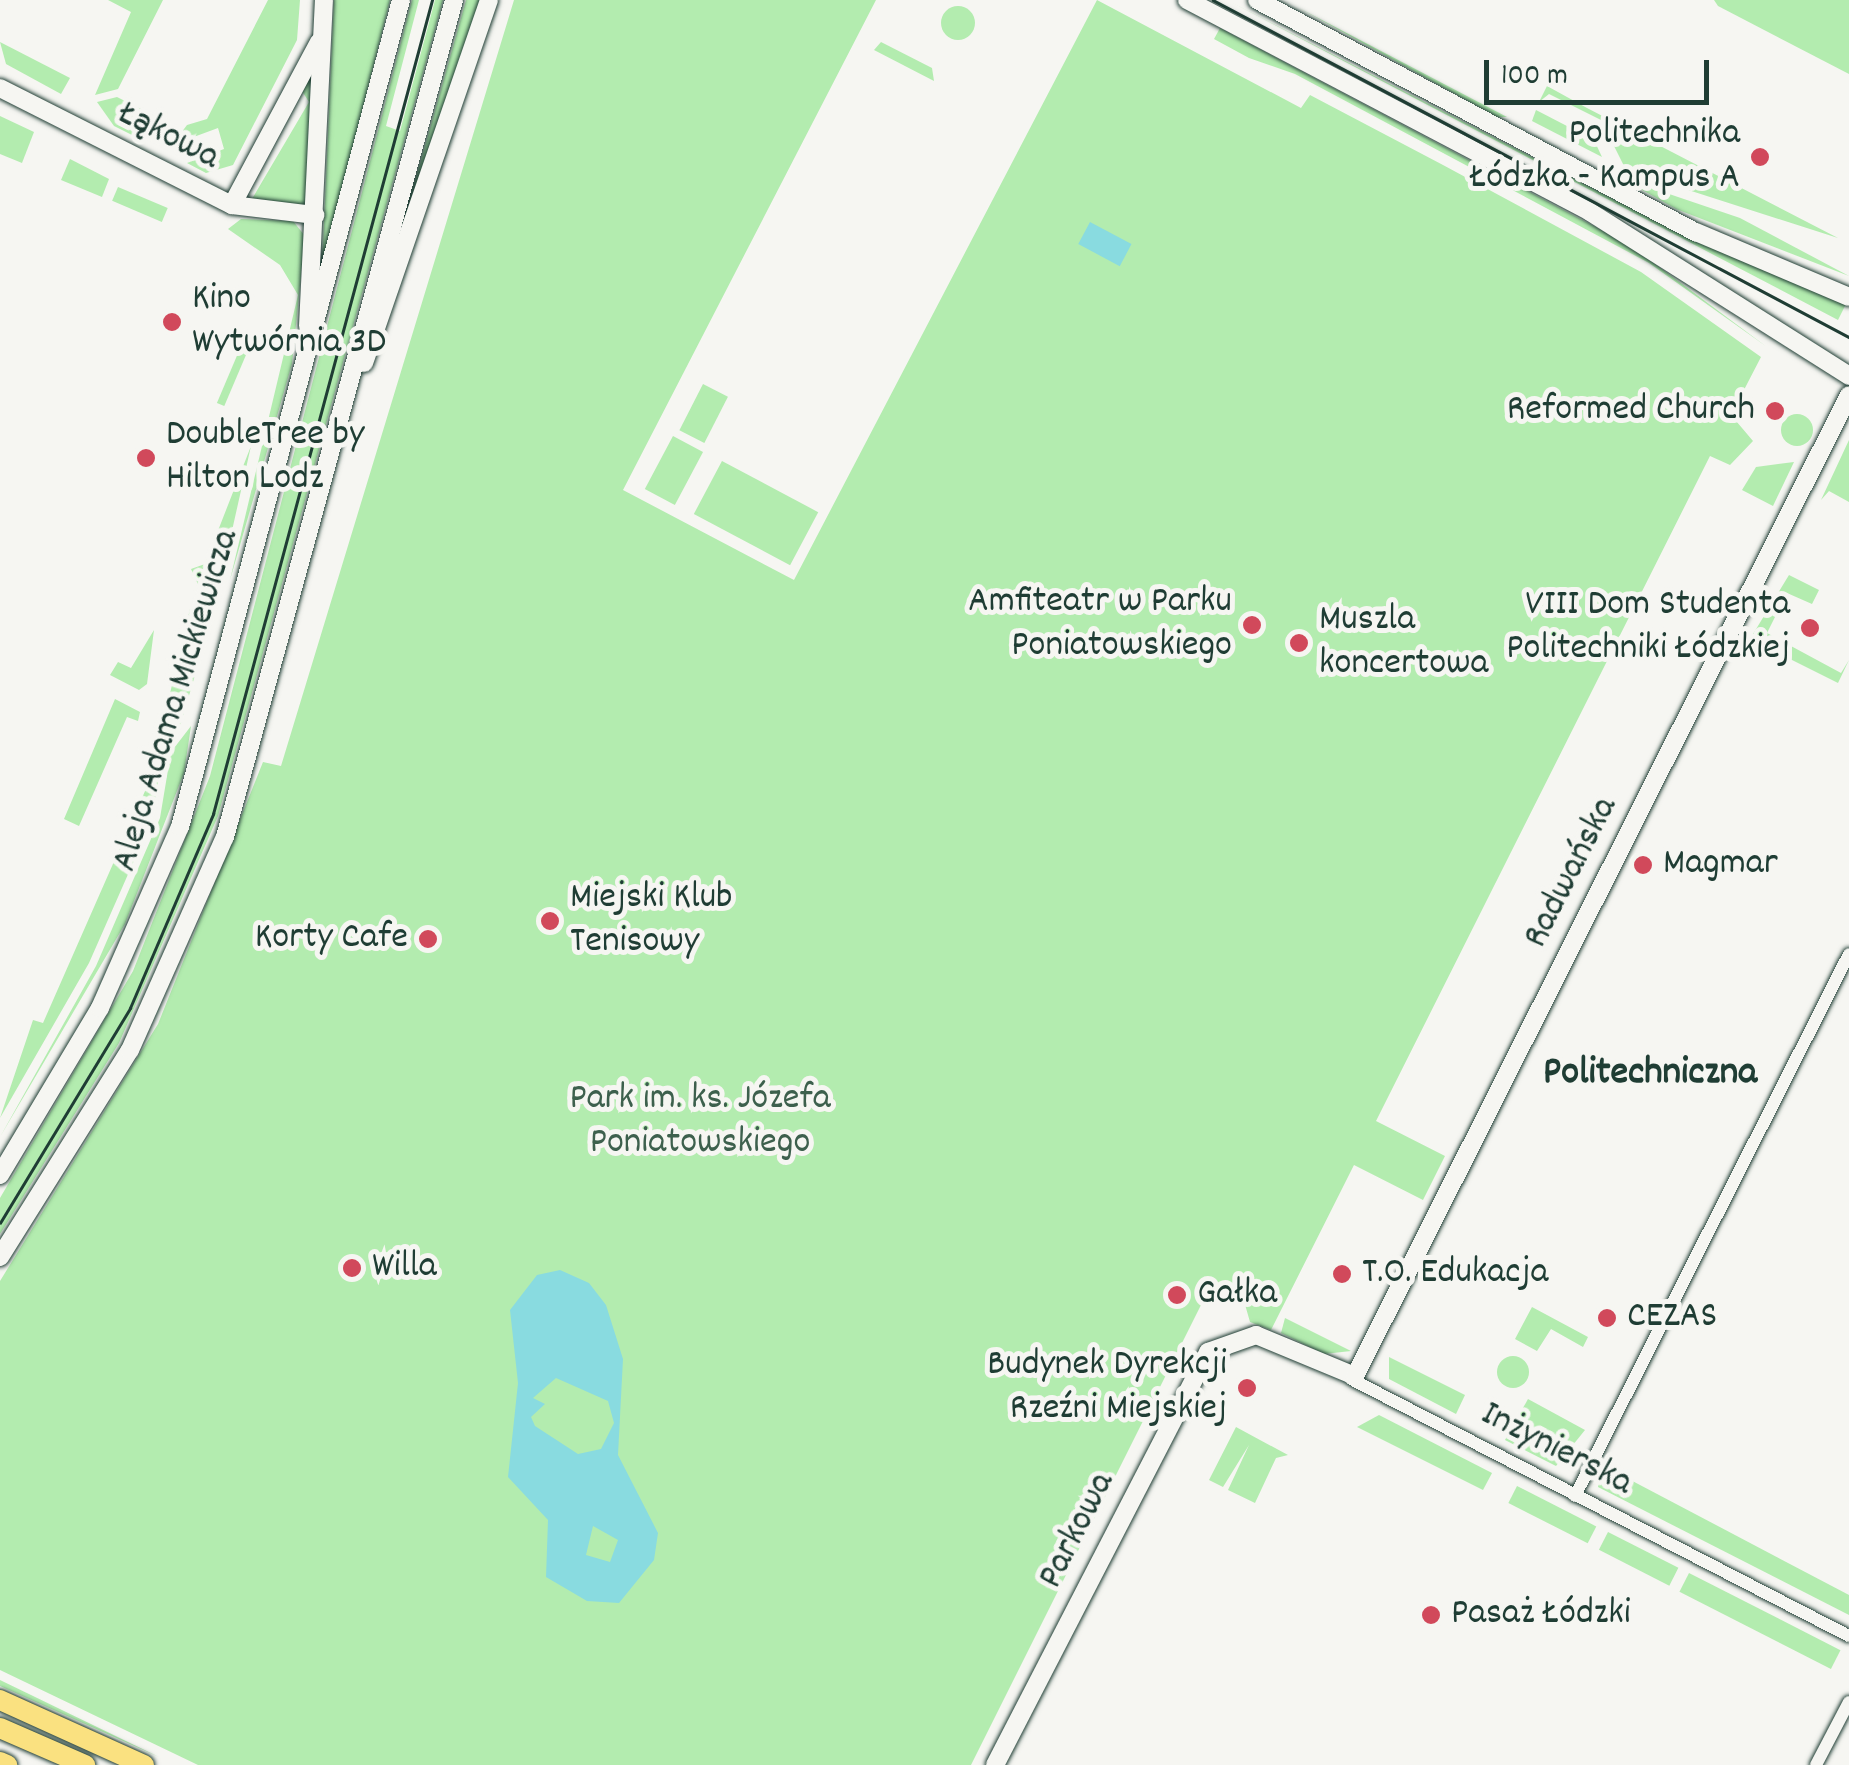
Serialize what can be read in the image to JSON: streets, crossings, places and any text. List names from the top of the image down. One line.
{"streets":{"main road":["Łąkowa","Aleja Adama Mickiewicza","Radwańska","Inżynierska","Parkowa"]},"crossings":[["Łąkowa","Aleja Adama Mickiewicza"],["Radwańska","Inżynierska"],["Inżynierska","Parkowa"]],"districts":["Politechniczna"],"parks":["Park im. ks. Józefa Poniatowskiego"],"places":["Politechnika Łódzka - Kampus A","Kino Wytwórnia 3D","Reformed Church","DoubleTree by Hilton Lodz","Amfiteatr w Parku Poniatowskiego","VIII Dom Studenta Politechniki Łódzkiej","Muszla koncertowa","Magmar","Miejski Klub Tenisowy","Korty Cafe","Willa","T.O. Edukacja","Gałka","CEZAS","Budynek Dyrekcji Rzeźni Miejskiej","Pasaż Łódzki"],"scale_bar":"100 m"}
